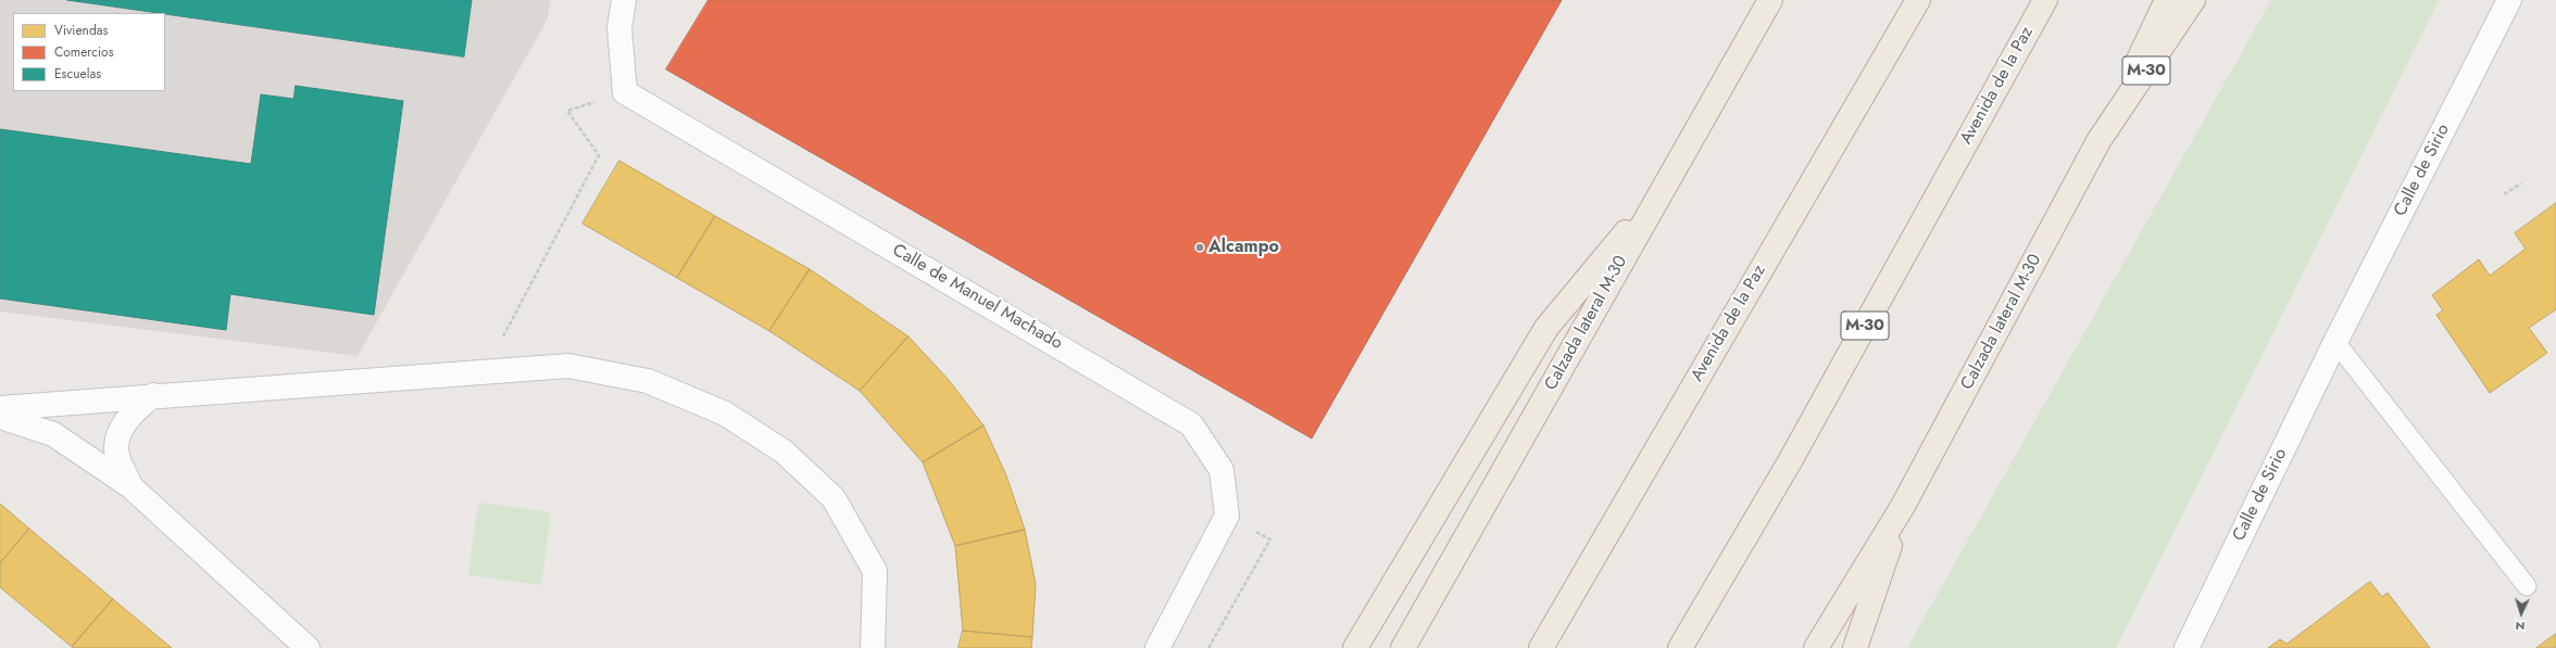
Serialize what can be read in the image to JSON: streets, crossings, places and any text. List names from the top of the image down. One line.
{"streets":{"highway":["M-30","Avenida de la Paz","Calzada lateral M-30"],"street":["Calle de Sirio","Calle de Manuel Machado"]},"places":["Alcampo"],"legend":["Viviendas","Comercios","Escuelas"],"north":"bottom"}
